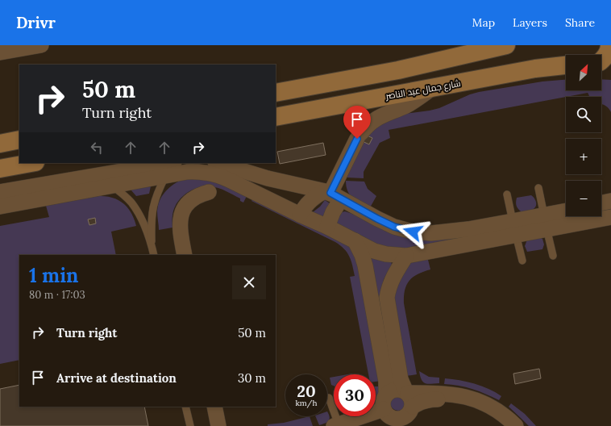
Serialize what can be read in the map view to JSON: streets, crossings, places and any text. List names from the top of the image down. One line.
{"streets":{"main road":["شارع جمال عبد الناصر"]},"north":"top right","page":{"header":"Drivr","nav":["Map","Layers","Share"],"map_buttons":["+","−"],"turn":["50 m","Turn right"],"heading":["1 min","80 m · 17:03"],"list":[{"name":"Turn right","value":"50 m"},{"name":"Arrive at destination","value":"30 m"}],"speed":"20 km/h","limit":"30"}}
